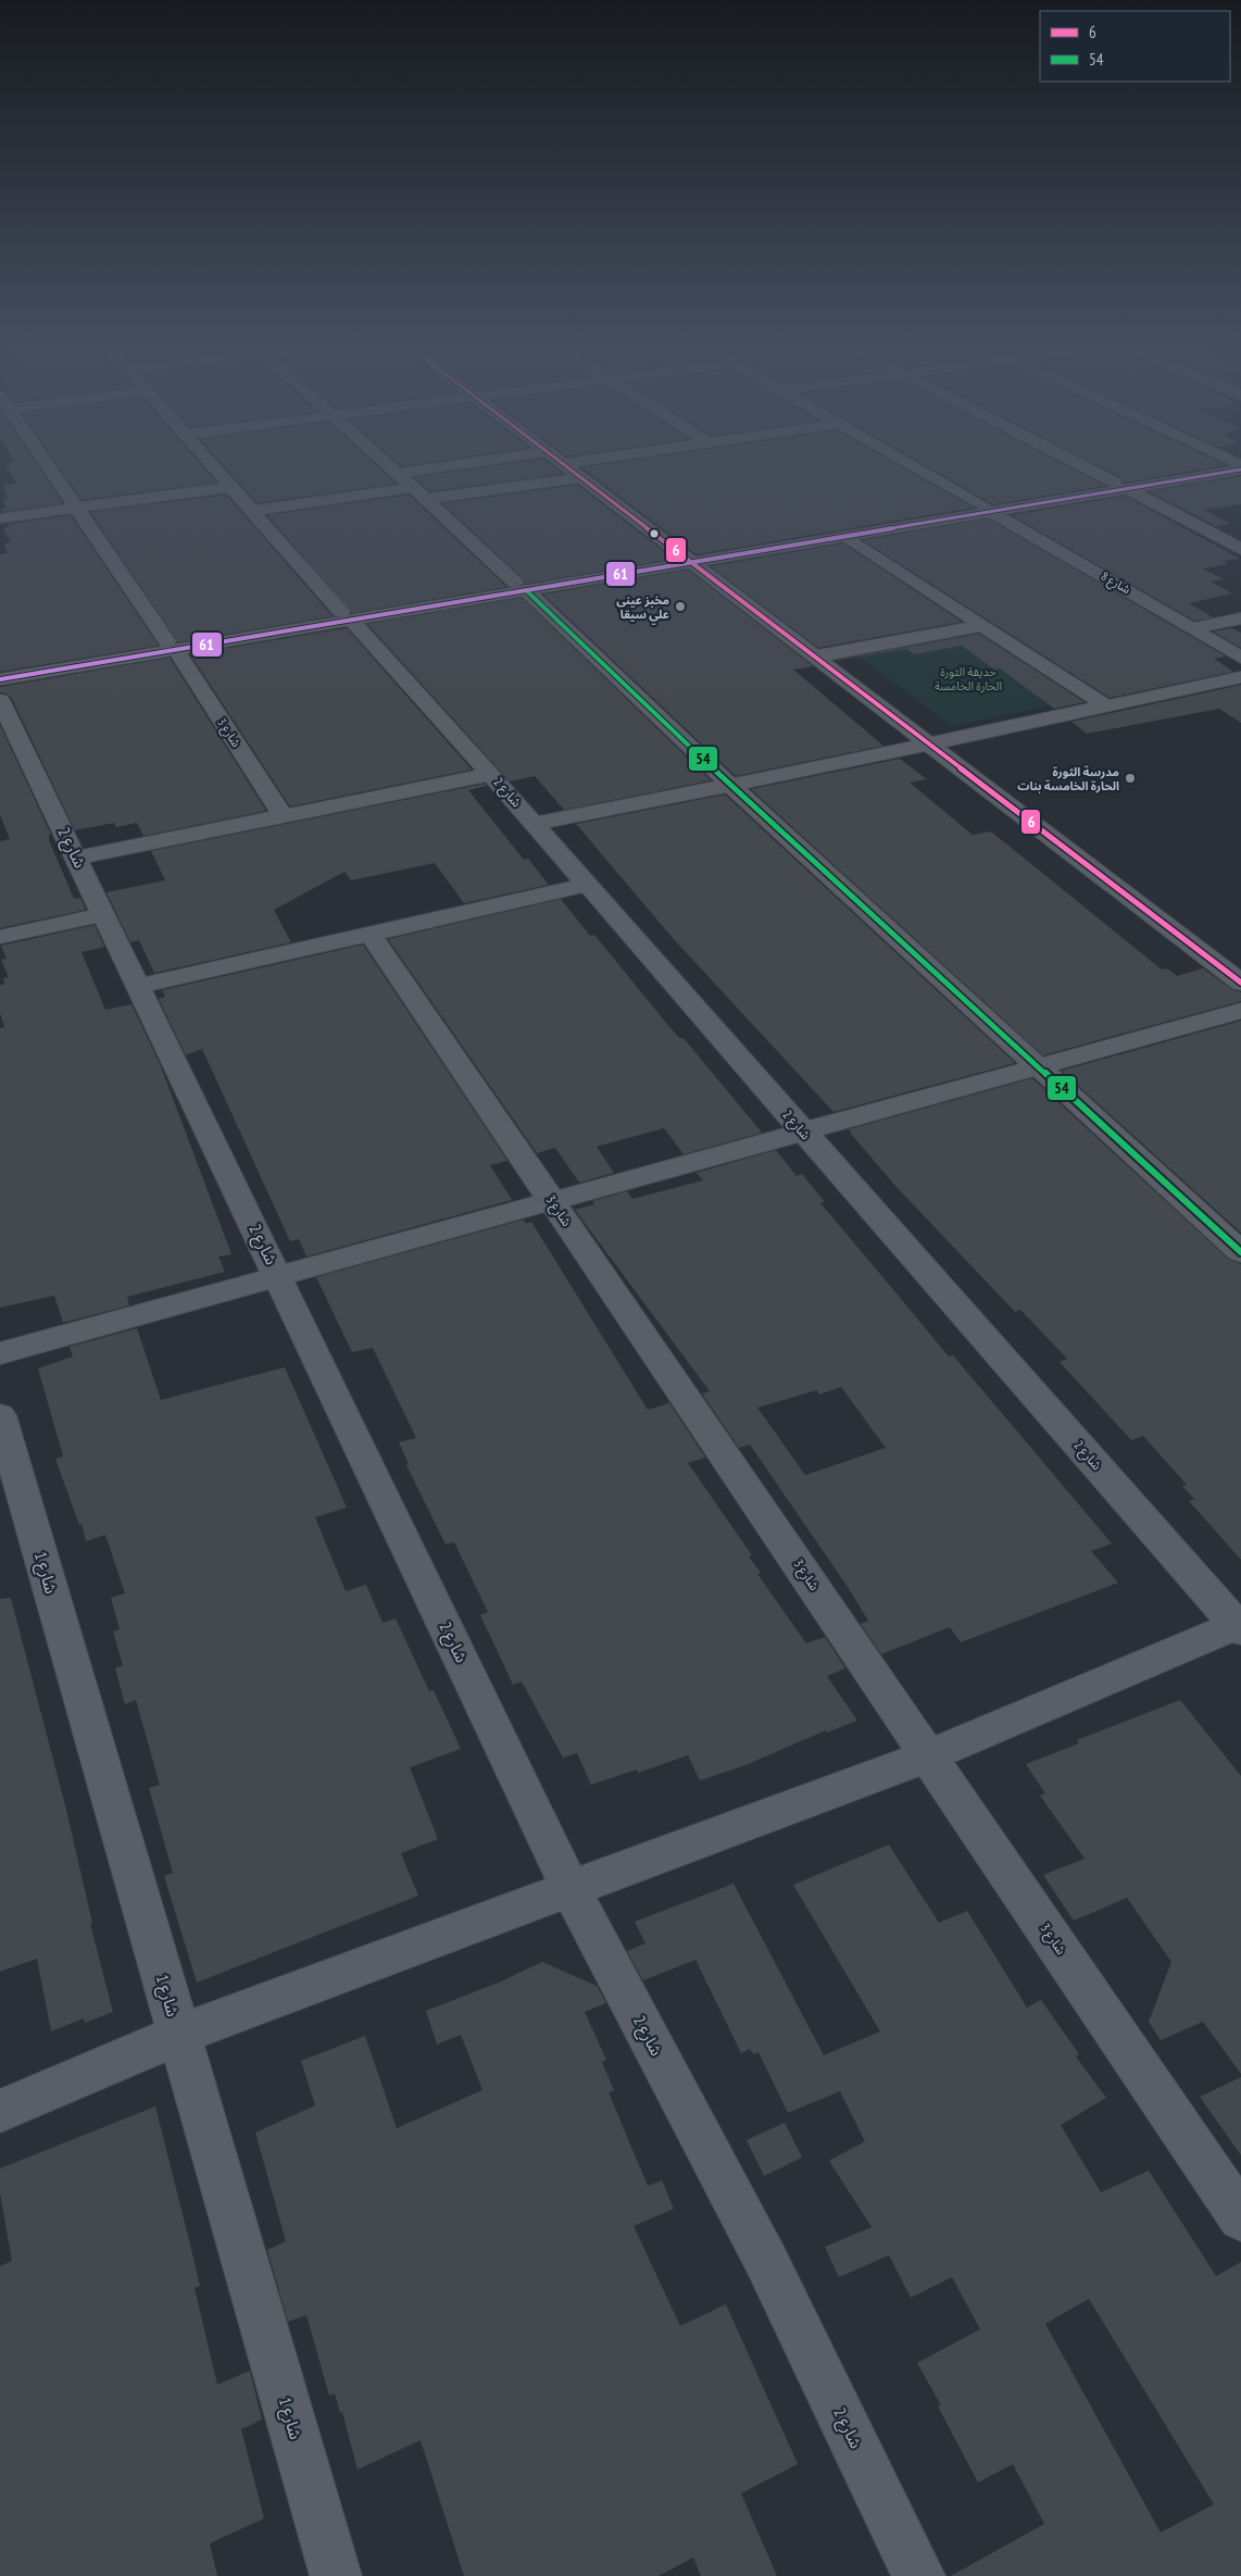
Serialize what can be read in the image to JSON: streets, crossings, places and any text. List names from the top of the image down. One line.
{"streets":{"street":["شارع 8","شارع 3","شارع 2","شارع 1"]},"parks":["حديقة الثورة الحارة الخامسة"],"places":["مخبز عيني علي سيقا","مدرسة الثورة الحارة الخامسة بنات"],"lines":["transit line 6","transit line 61","transit line 54"],"legend":["6","54"]}
